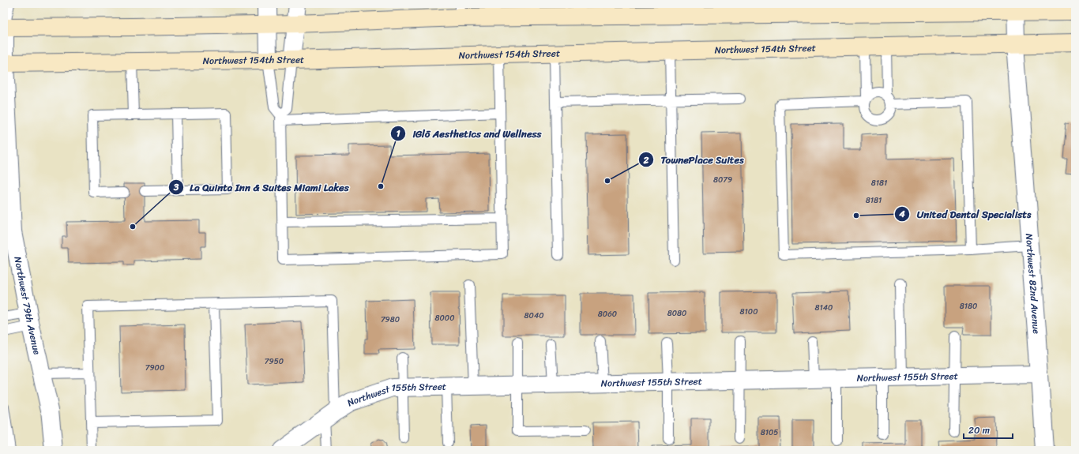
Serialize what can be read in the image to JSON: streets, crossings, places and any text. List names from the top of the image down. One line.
{"streets":{"main road":["Northwest 154th Street"],"street":["Northwest 82nd Avenue","Northwest 79th Avenue","Northwest 155th Street"]},"crossings":[["Northwest 154th Street","Northwest 82nd Avenue"],["Northwest 154th Street","Northwest 79th Avenue"],["Northwest 82nd Avenue","Northwest 155th Street"]],"places":["TownePlace Suites","iGlō Aesthetics and Wellness","United Dental Specialists","La Quinta Inn & Suites Miami Lakes"],"house_numbers":["8079","8181","8181","8180","8140","8100","8080","8060","8040","8000","7980","7950","7900","8105"],"scale_bar":"20 m"}
